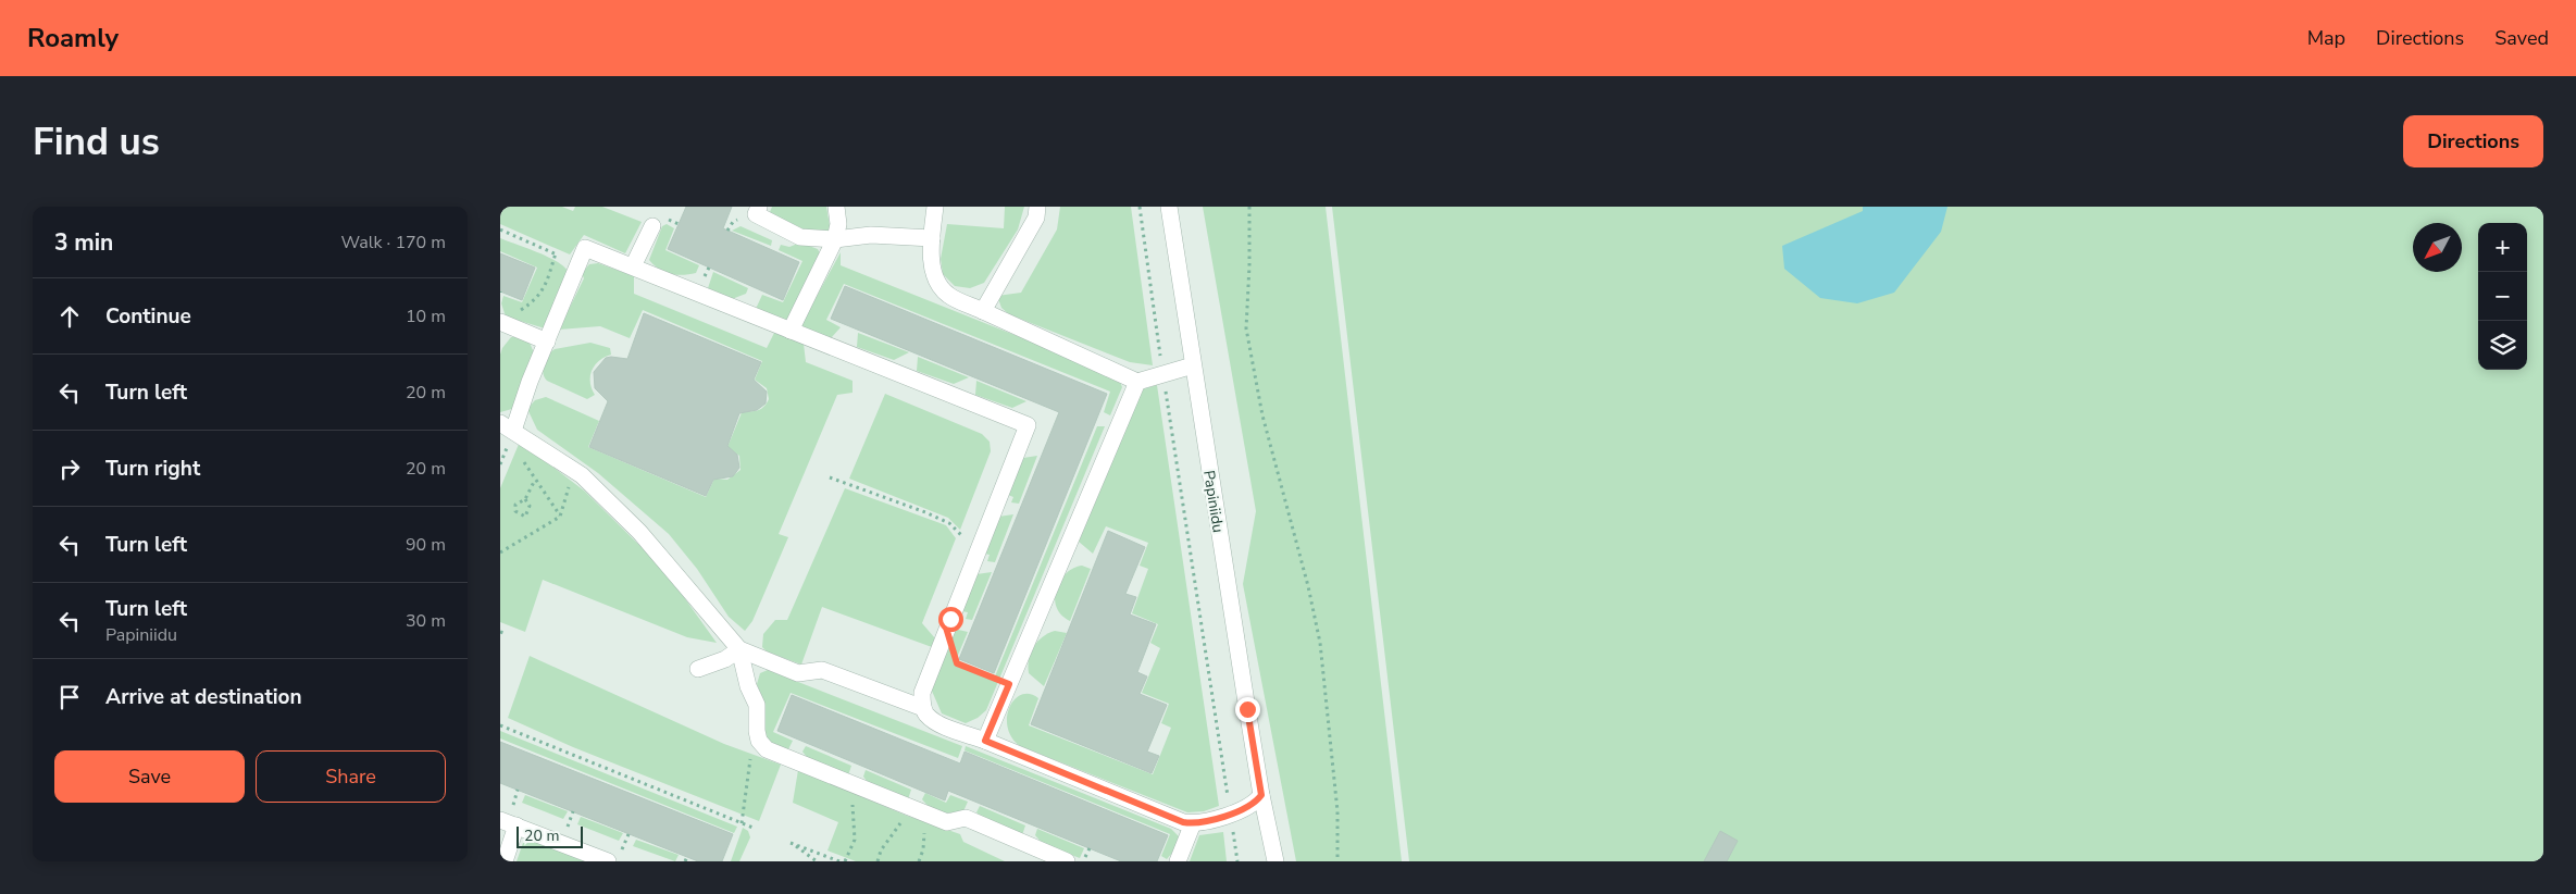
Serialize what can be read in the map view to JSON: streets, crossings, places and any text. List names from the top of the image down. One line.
{"streets":{"street":["Papiniidu"]},"scale_bar":"20 m","north":"bottom left","page":{"header":"Roamly","nav":["Map","Directions","Saved"],"buttons":["Directions",["Save","Share"]],"title":"Find us","heading":["3 min","Walk · 170 m"],"map_buttons":["+","−"],"list":[["Continue","10 m"],["Turn left","20 m"],["Turn right","20 m"],["Turn left","90 m"],["Turn left","Papiniidu","30 m"],"Arrive at destination"],"scale":"20 m"}}
